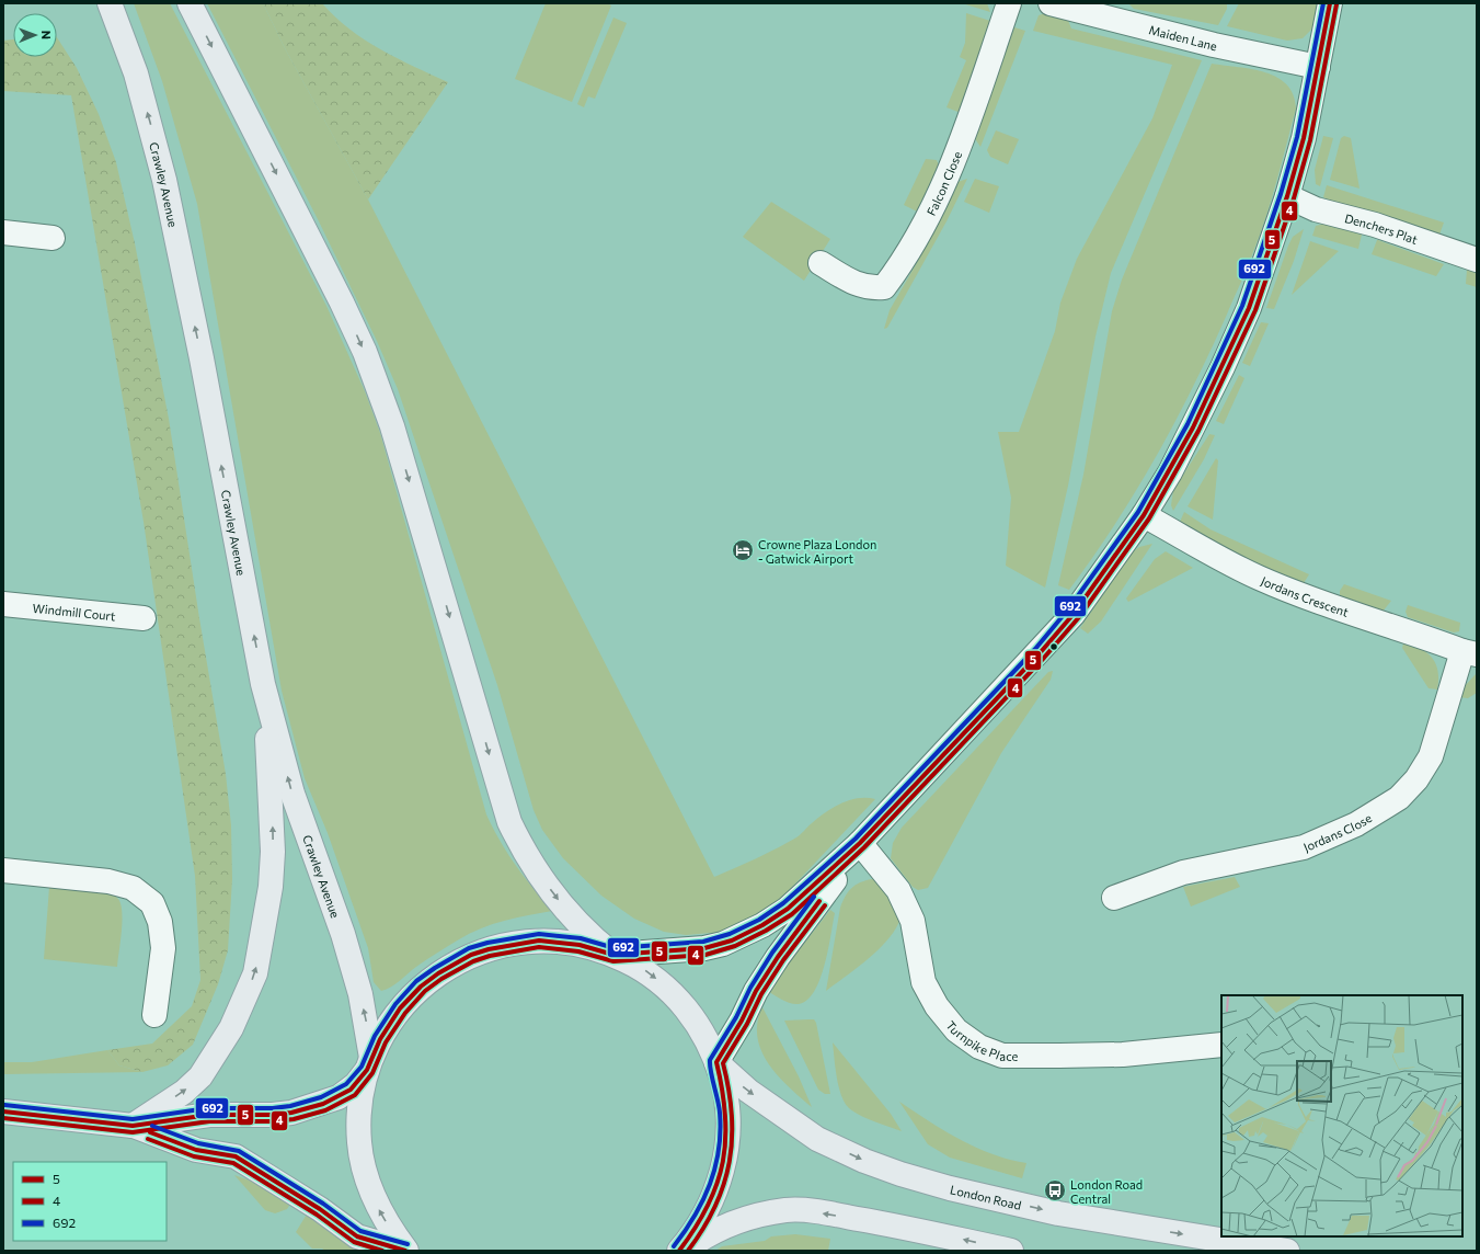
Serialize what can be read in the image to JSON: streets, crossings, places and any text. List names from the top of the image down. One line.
{"streets":{"main road":["Crawley Avenue","London Road"],"street":["Maiden Lane","Falcon Close","Denchers Plat","Jordans Crescent","Windmill Court","Jordans Close","Turnpike Place"]},"crossings":[["Jordans Crescent","Jordans Close"]],"places":{"hotel":["Crowne Plaza London - Gatwick Airport"],"bus stop":["London Road Central"]},"lines":["transit line 5","transit line 692","transit line 4"],"legend":["5","4","692"],"north":"right"}
